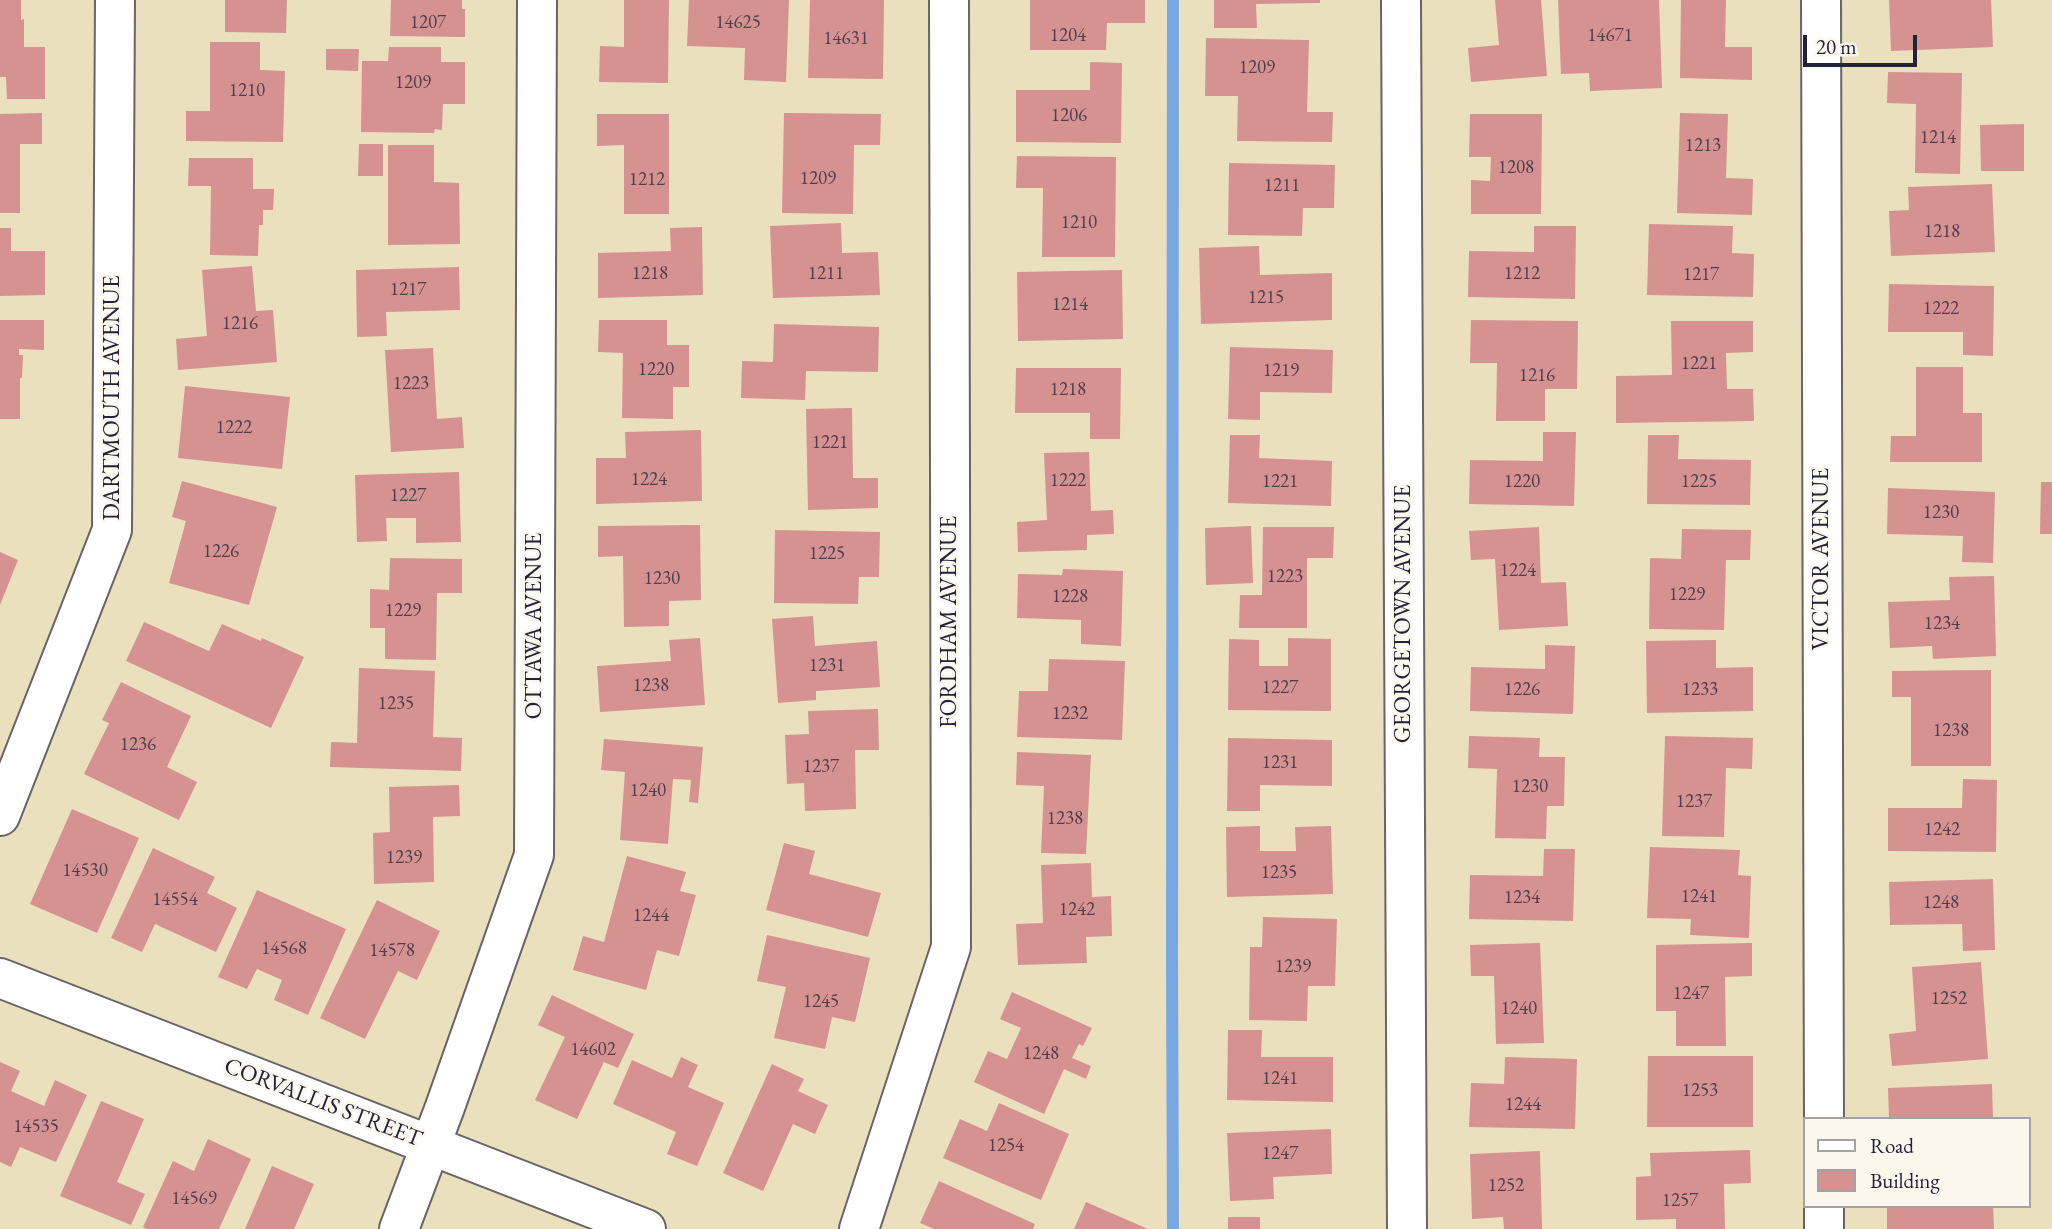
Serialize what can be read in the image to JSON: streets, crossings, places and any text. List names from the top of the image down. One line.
{"streets":{"street":["DARTMOUTH AVENUE","VICTOR AVENUE","GEORGETOWN AVENUE","FORDHAM AVENUE","OTTAWA AVENUE","CORVALLIS STREET"]},"crossings":[["OTTAWA AVENUE","CORVALLIS STREET"]],"house_numbers":["1207","14625","1204","14671","14631","1209","1209","1210","1206","1214","1213","1208","1209","1212","1211","1210","1218","1218","1211","1212","1217","1217","1215","1214","1222","1216","1221","1220","1219","1216","1223","1218","1222","1221","1224","1222","1221","1220","1225","1227","1230","1226","1225","1224","1223","1230","1229","1228","1229","1234","1231","1238","1227","1226","1233","1235","1232","1238","1236","1231","1237","1230","1240","1237","1238","1242","1239","14530","1235","1241","1234","14554","1248","1242","1244","14568","14578","1239","1247","1252","1245","1240","14602","1248","1241","1253","1244","14535","1254","1247","1252","14569","1257"],"legend":["Road","Building"],"scale_bar":"20 m"}
